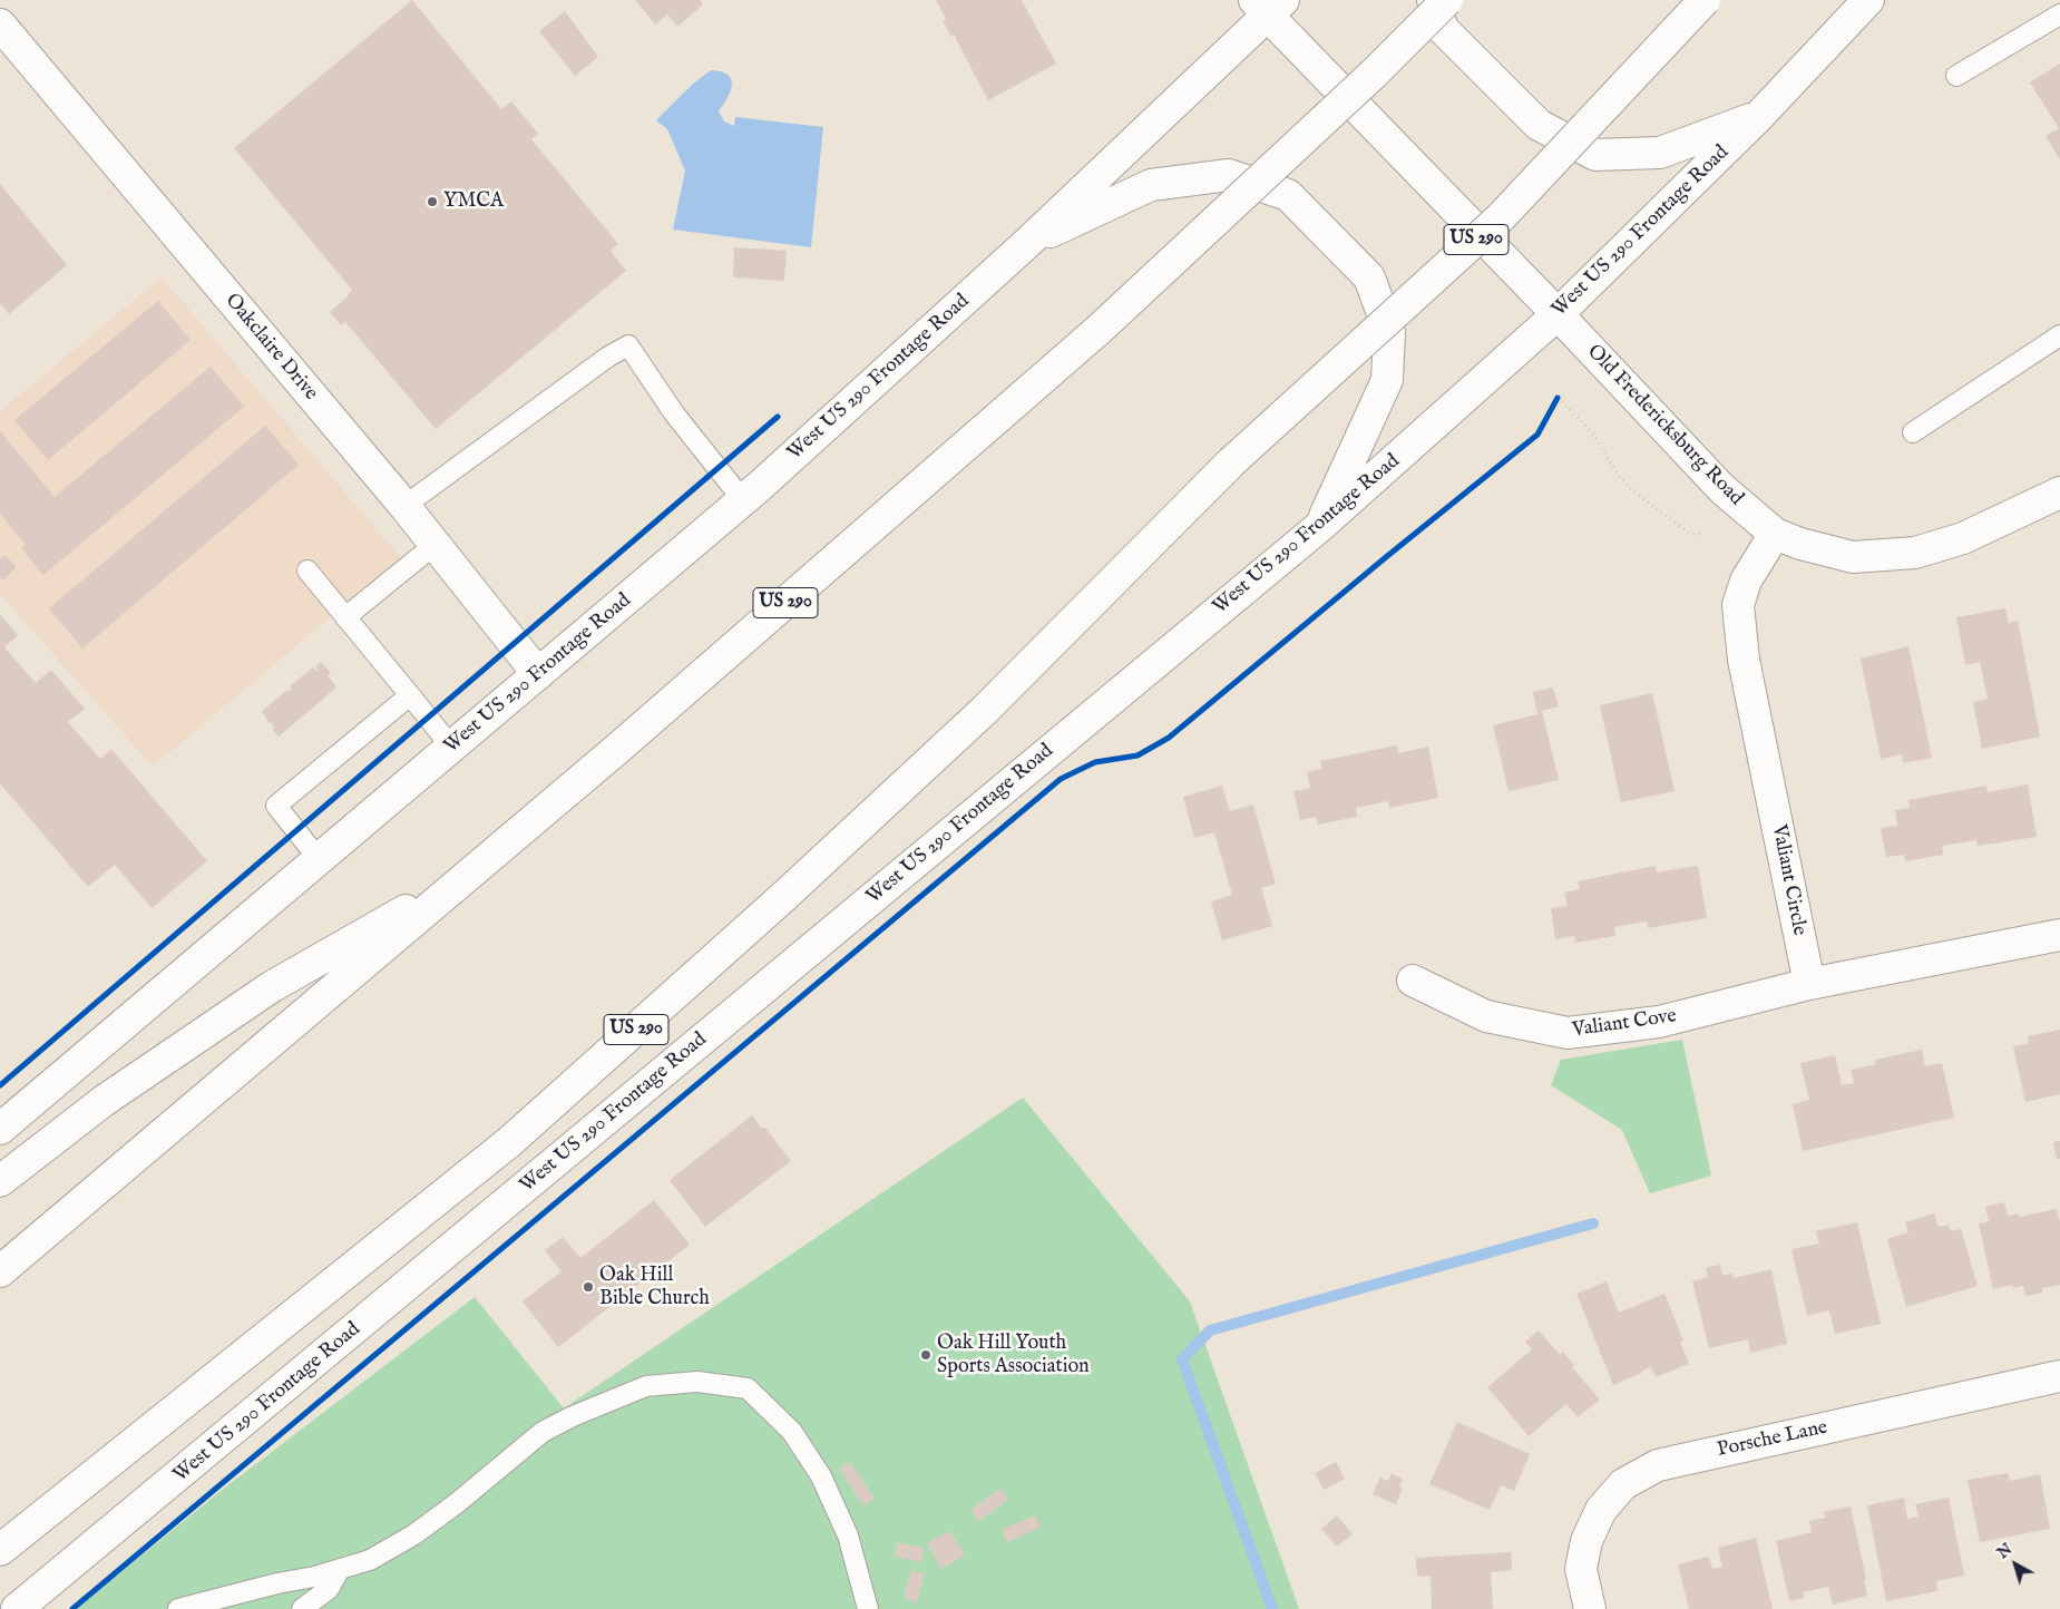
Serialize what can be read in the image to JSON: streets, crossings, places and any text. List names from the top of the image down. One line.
{"streets":{"main road":["West US 290 Frontage Road","US 290","Oakclaire Drive","Old Fredericksburg Road","Valiant Circle","Valiant Cove","Porsche Lane"]},"crossings":[["West US 290 Frontage Road","Oakclaire Drive"],["West US 290 Frontage Road","Old Fredericksburg Road"],["Old Fredericksburg Road","Valiant Circle"],["Valiant Circle","Valiant Cove"]],"places":["YMCA","Oak Hill Bible Church","Oak Hill Youth Sports Association"],"north":"top left"}
